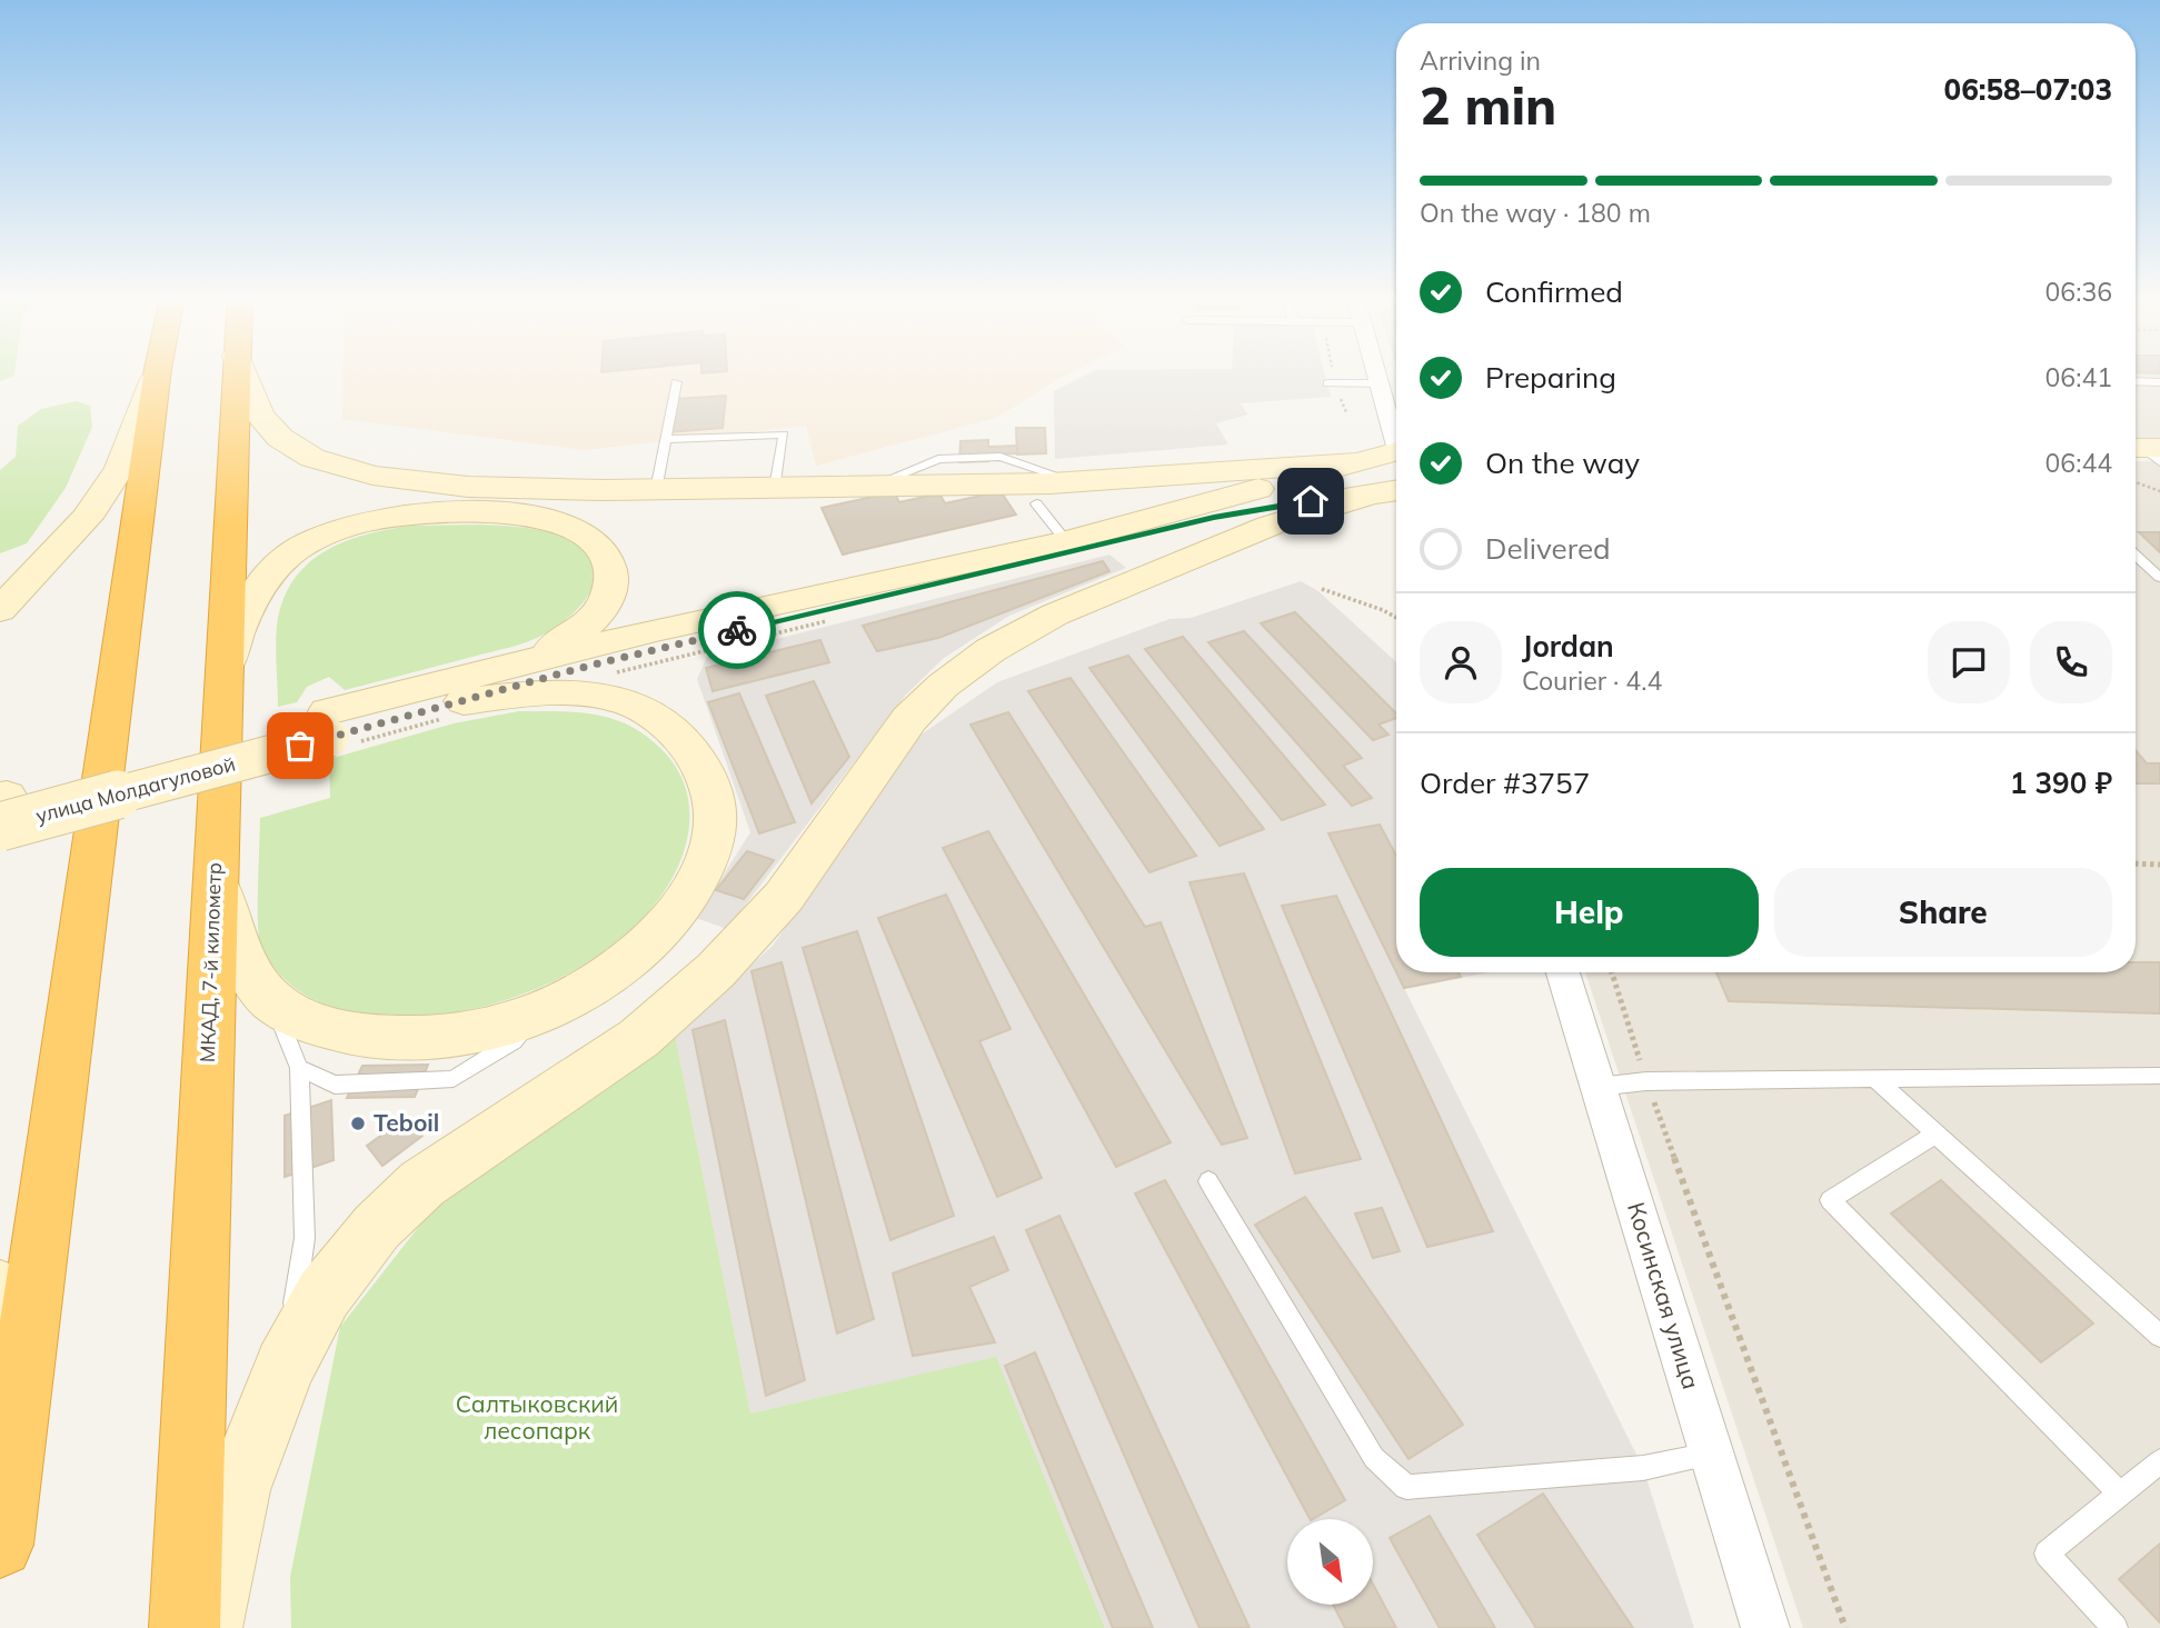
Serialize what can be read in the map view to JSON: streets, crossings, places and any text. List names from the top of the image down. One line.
{"streets":{"highway":["МКАД, 7-й километр"],"main road":["улица Молдагуловой"],"street":["Косинская улица"]},"parks":["Салтыковский лесопарк"],"places":["Teboil"],"north":"bottom right","page":{"heading":["2 min","Arriving in","06:58–07:03"],"panel":["Jordan","Courier · 4.4","Order #3757","1 390 ₽"],"bar":"On the way · 180 m","list":[["Confirmed","06:36"],["Preparing","06:41"],["On the way","06:44"],"Delivered"],"buttons":["Help","Share"]}}
